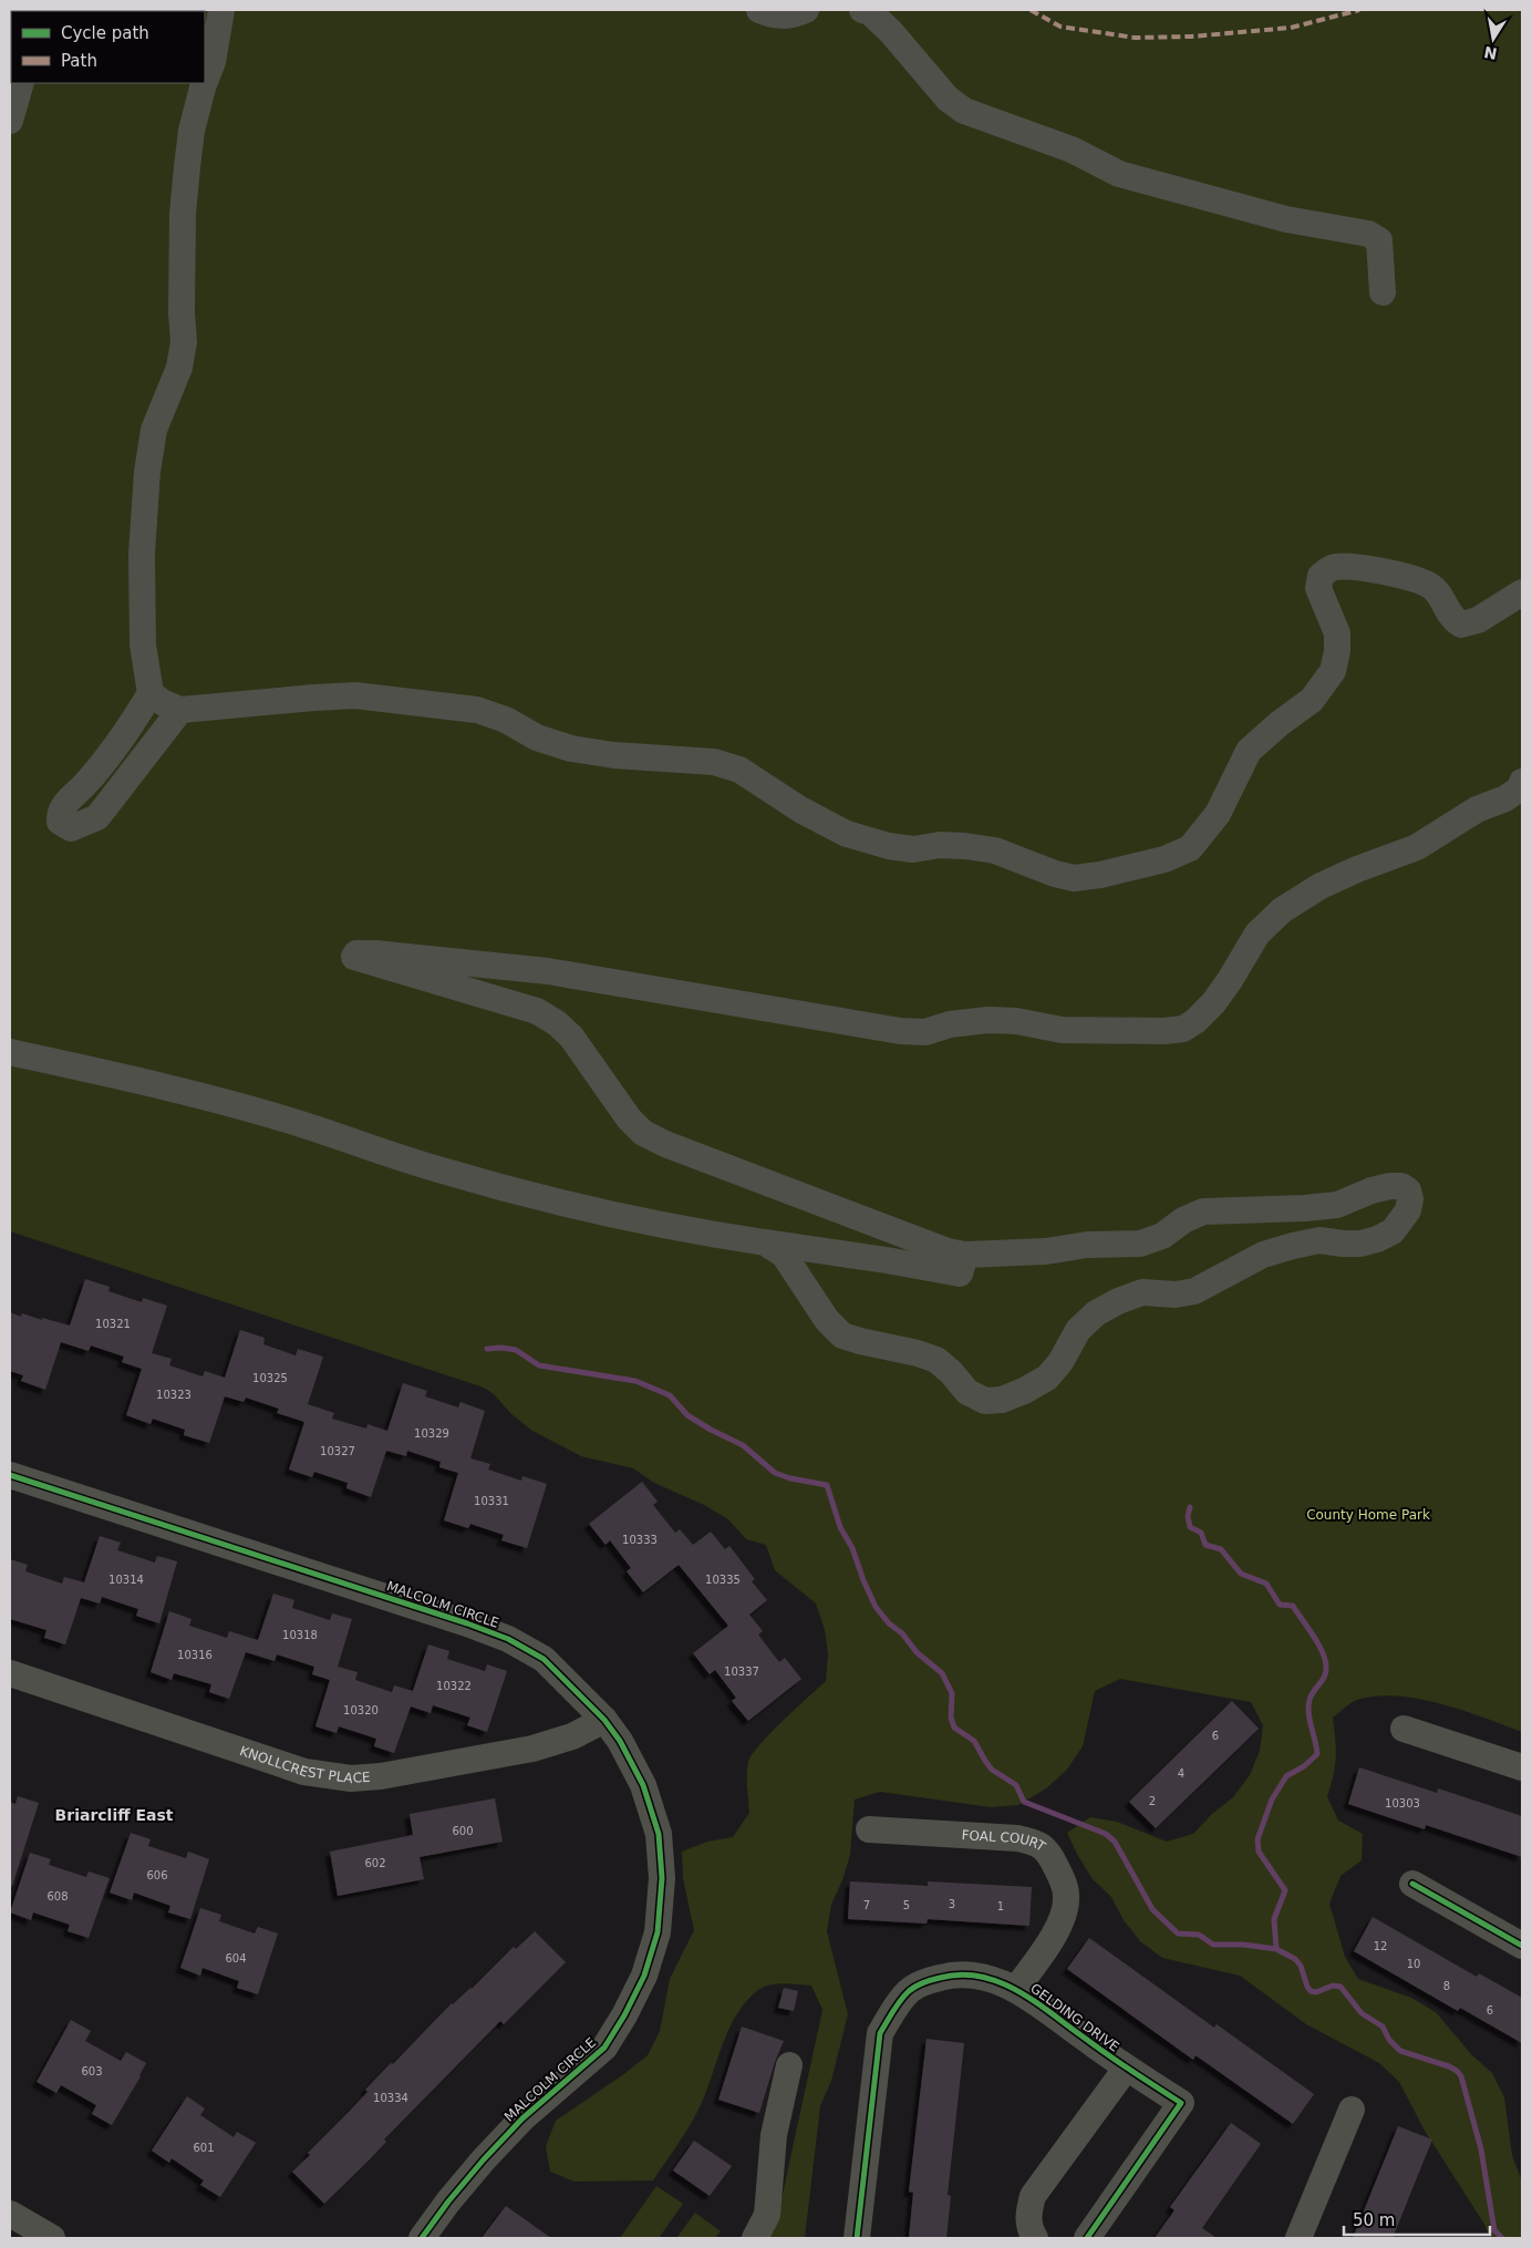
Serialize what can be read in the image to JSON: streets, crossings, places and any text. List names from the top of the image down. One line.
{"streets":{"street":["MALCOLM CIRCLE","KNOLLCREST PLACE","FOAL COURT","GELDING DRIVE"]},"crossings":[["MALCOLM CIRCLE","KNOLLCREST PLACE"],["FOAL COURT","GELDING DRIVE"]],"districts":["Briarcliff East"],"parks":["County Home Park"],"house_numbers":["10321","10325","10323","10329","10327","10331","10333","10314","10335","10318","10316","10337","10322","10320","6","4","2","10303","600","602","606","608","3","7","5","1","12","604","10","8","6","603","10334","601"],"legend":["Cycle path","Path"],"scale_bar":"50 m","north":"bottom"}
